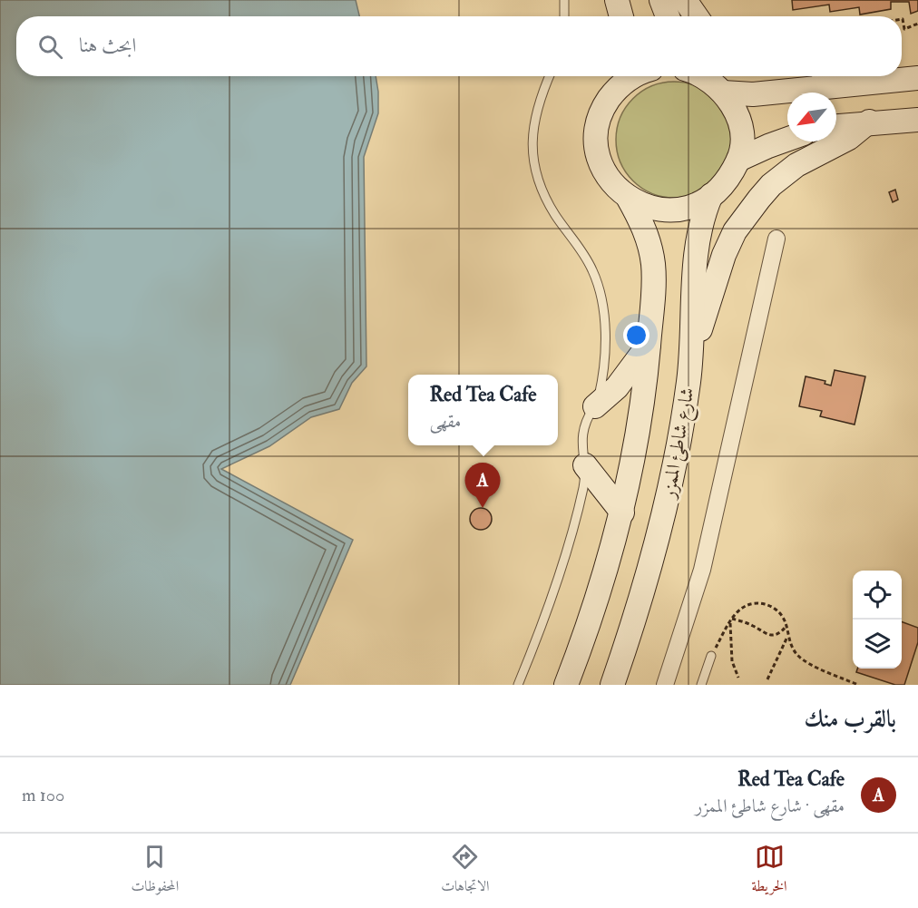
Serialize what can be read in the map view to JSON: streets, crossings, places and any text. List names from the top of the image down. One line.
{"streets":{"main road":["شارع شاطئ الممزر"]},"north":"bottom left","page":{"search":"ابحث هنا","popup":["Red Tea Cafe","مقهى"],"pins":"A","heading":"بالقرب منك","list":[{"mark":"A","name":"Red Tea Cafe","note":"مقهى · شارع شاطئ الممزر","value":"100 m"}],"nav":["الخريطة","الاتجاهات","المحفوظات"]}}
